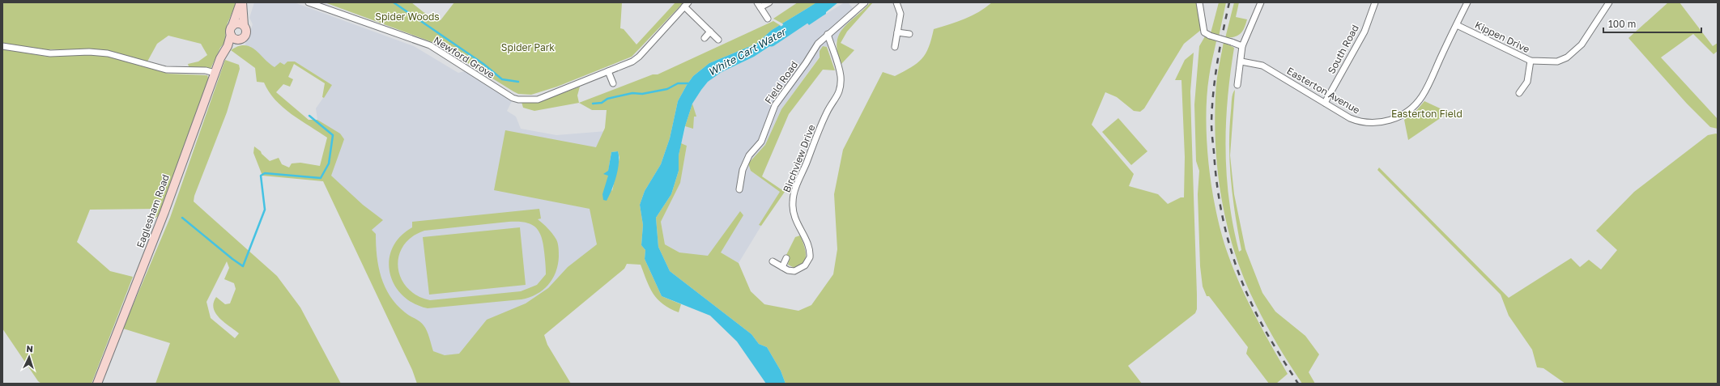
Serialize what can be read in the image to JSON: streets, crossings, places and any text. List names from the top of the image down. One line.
{"streets":{"main road":["Eaglesham Road"],"street":["Kippen Drive","South Road","Newford Grove","Field Road","Easterton Avenue","Birchview Drive"]},"crossings":[["Kippen Drive","Easterton Avenue"],["South Road","Easterton Avenue"],["Field Road","Birchview Drive"]],"water":["White Cart Water"],"parks":["Spider Woods","Spider Park","Easterton Field"],"scale_bar":"100 m","north":"top"}
